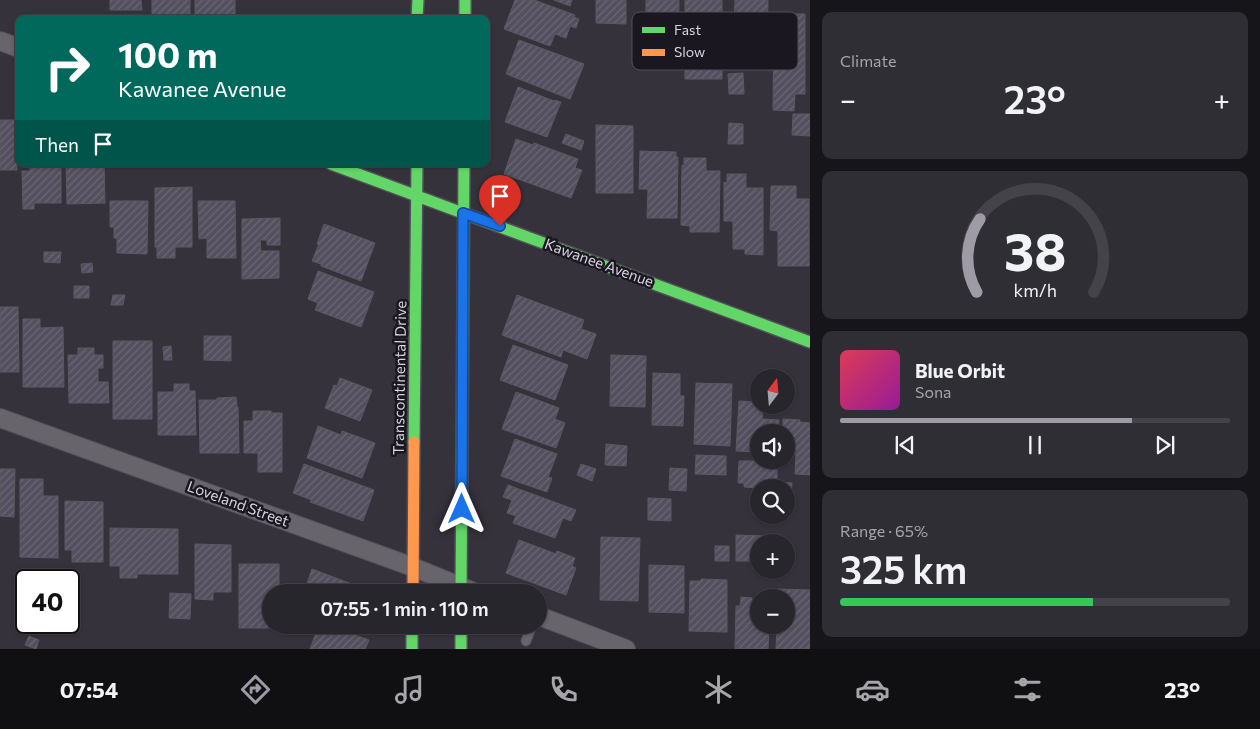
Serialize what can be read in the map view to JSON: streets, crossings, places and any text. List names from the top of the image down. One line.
{"streets":{"street":["Kawanee Avenue","Transcontinental Drive","Loveland Street"]},"crossings":[["Kawanee Avenue","Transcontinental Drive"],["Transcontinental Drive","Loveland Street"]],"legend":["Fast","Slow"],"north":"top","page":{"tile":["Climate",["Range · 65%","325 km"]],"turn":["100 m","Kawanee Avenue"],"heat":["−","23°","+"],"then":"Then","song":["Blue Orbit","Sona"],"map_buttons":["+","−"],"limit":"40","trip":"07:55 · 1 min · 110 m","tabs":["07:54","23°"],"gauge":["38","km/h"]}}
